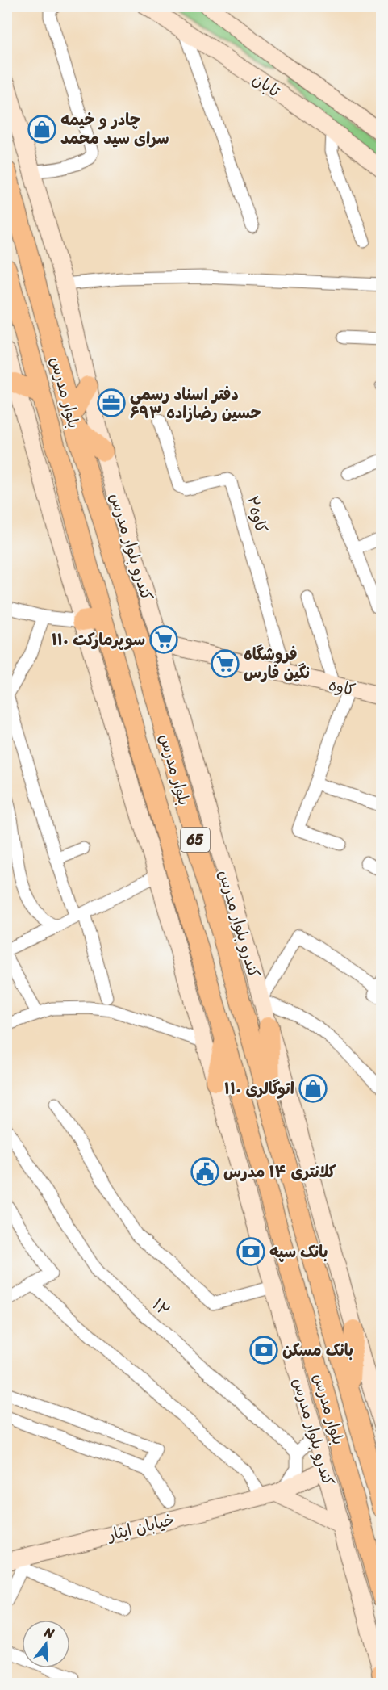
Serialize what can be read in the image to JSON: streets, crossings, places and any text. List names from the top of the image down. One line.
{"streets":{"main road":["تابان","بلوار مدرس","کندرو بلوار مدرس","کاوه","65","خیابان ایثار"],"street":["کاوه۲","۱۲"]},"crossings":[["کاوه۲","کاوه"],["کندرو بلوار مدرس","کاوه"],["کندرو بلوار مدرس","خیابان ایثار"]],"places":{"shop":["چادر و خیمه سرای سید محمد","اتوگالری ۱۱۰"],"office":["دفتر اسناد رسمی ۶۹۳ حسین رضازاده"],"supermarket":["سوپرمارکت ۱۱۰","فروشگاه نگین فارس"],"public building":["کلانتری ۱۴ مدرس"],"bank":["بانک سپه","بانک مسکن"]},"north":"top"}
